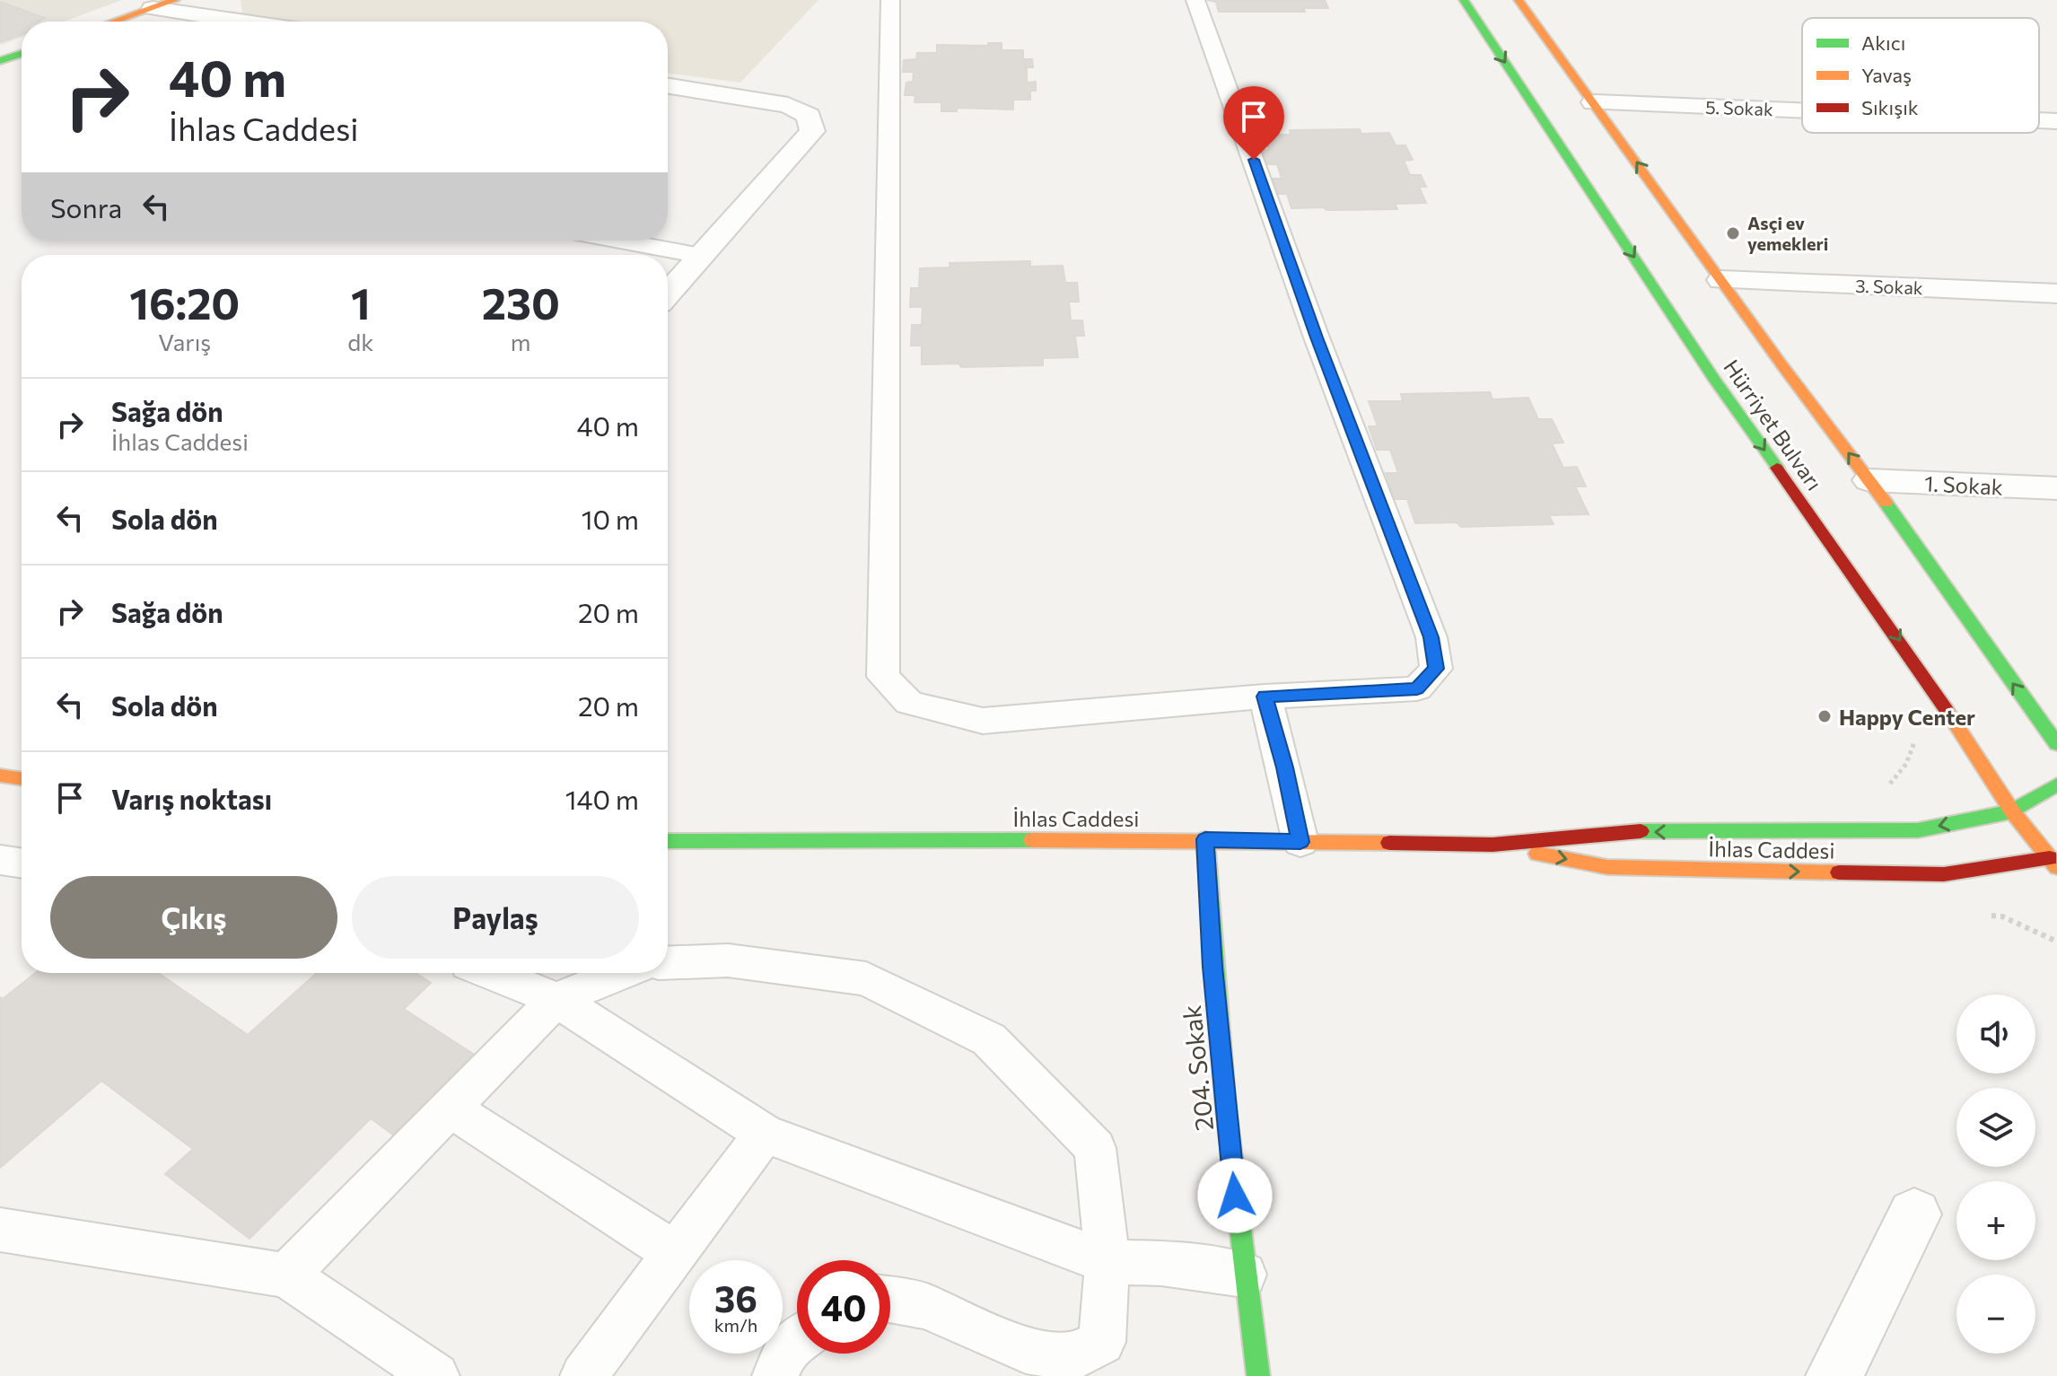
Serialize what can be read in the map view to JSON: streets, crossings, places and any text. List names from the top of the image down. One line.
{"streets":{"main road":["Hürriyet Bulvarı","İhlas Caddesi","204. Sokak"],"street":["5. Sokak","3. Sokak","1. Sokak"]},"crossings":[["5. Sokak","Hürriyet Bulvarı"],["3. Sokak","Hürriyet Bulvarı"],["Hürriyet Bulvarı","1. Sokak"],["Hürriyet Bulvarı","İhlas Caddesi"],["İhlas Caddesi","204. Sokak"]],"places":["Asçi ev yemekleri","Happy Center"],"legend":["Akıcı","Yavaş","Sıkışık"],"page":{"turn":["40 m","İhlas Caddesi"],"then":"Sonra","eta":["16:20","Varış","1","dk","230","m"],"list":[{"name":"Sağa dön","note":"İhlas Caddesi","value":"40 m"},{"name":"Sola dön","value":"10 m"},{"name":"Sağa dön","value":"20 m"},{"name":"Sola dön","value":"20 m"},{"name":"Varış noktası","value":"140 m"}],"buttons":["Çıkış","Paylaş"],"map_buttons":["+","−"],"speed":"36 km/h","limit":"40"}}
